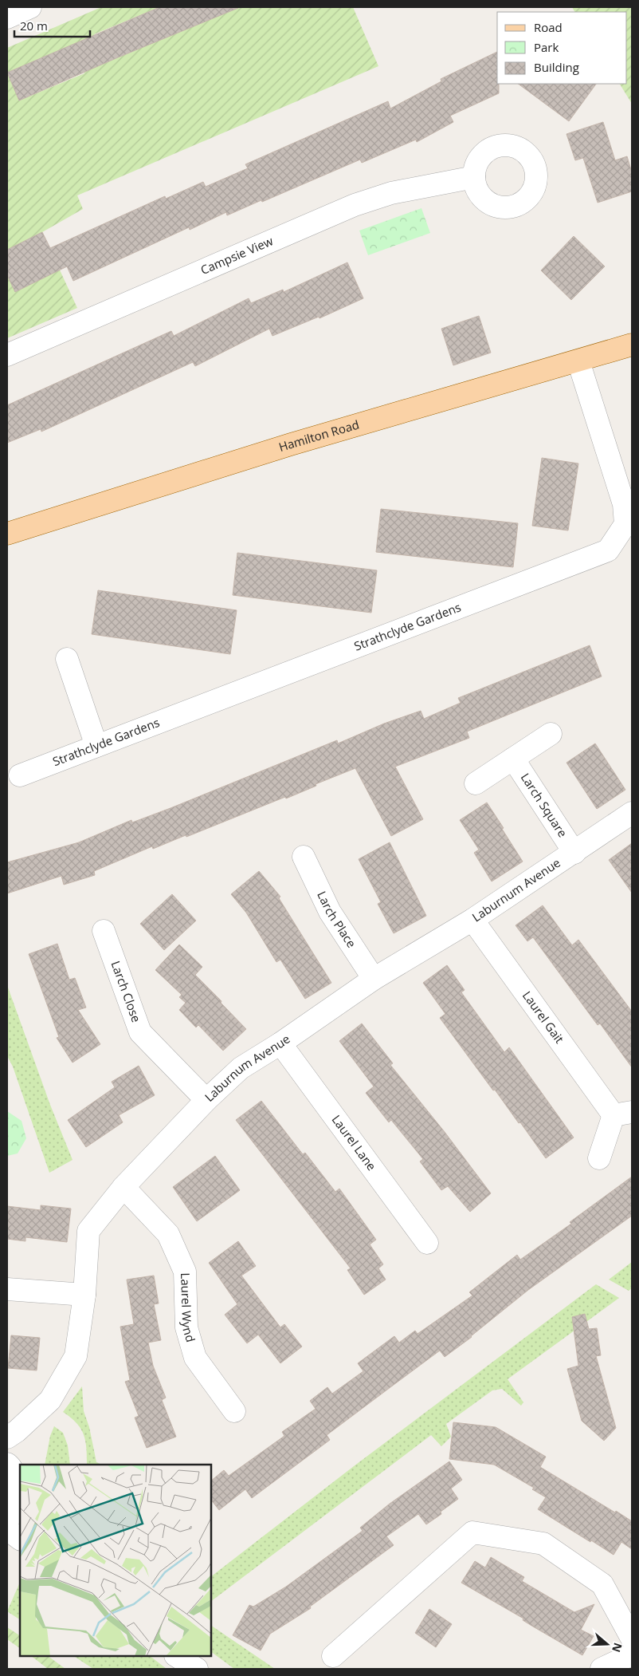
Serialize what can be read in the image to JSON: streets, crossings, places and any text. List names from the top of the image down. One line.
{"streets":{"main road":["Hamilton Road"],"street":["Campsie View","Strathclyde Gardens","Larch Square","Laburnum Avenue","Larch Place","Larch Close","Laurel Gait","Laurel Lane","Laurel Wynd"]},"crossings":[["Hamilton Road","Strathclyde Gardens"],["Larch Square","Laburnum Avenue"],["Laburnum Avenue","Larch Place"],["Laburnum Avenue","Larch Close"],["Laburnum Avenue","Laurel Gait"],["Laburnum Avenue","Laurel Lane"],["Laburnum Avenue","Laurel Wynd"]],"legend":["Road","Park","Building"],"scale_bar":"20 m","north":"right"}
